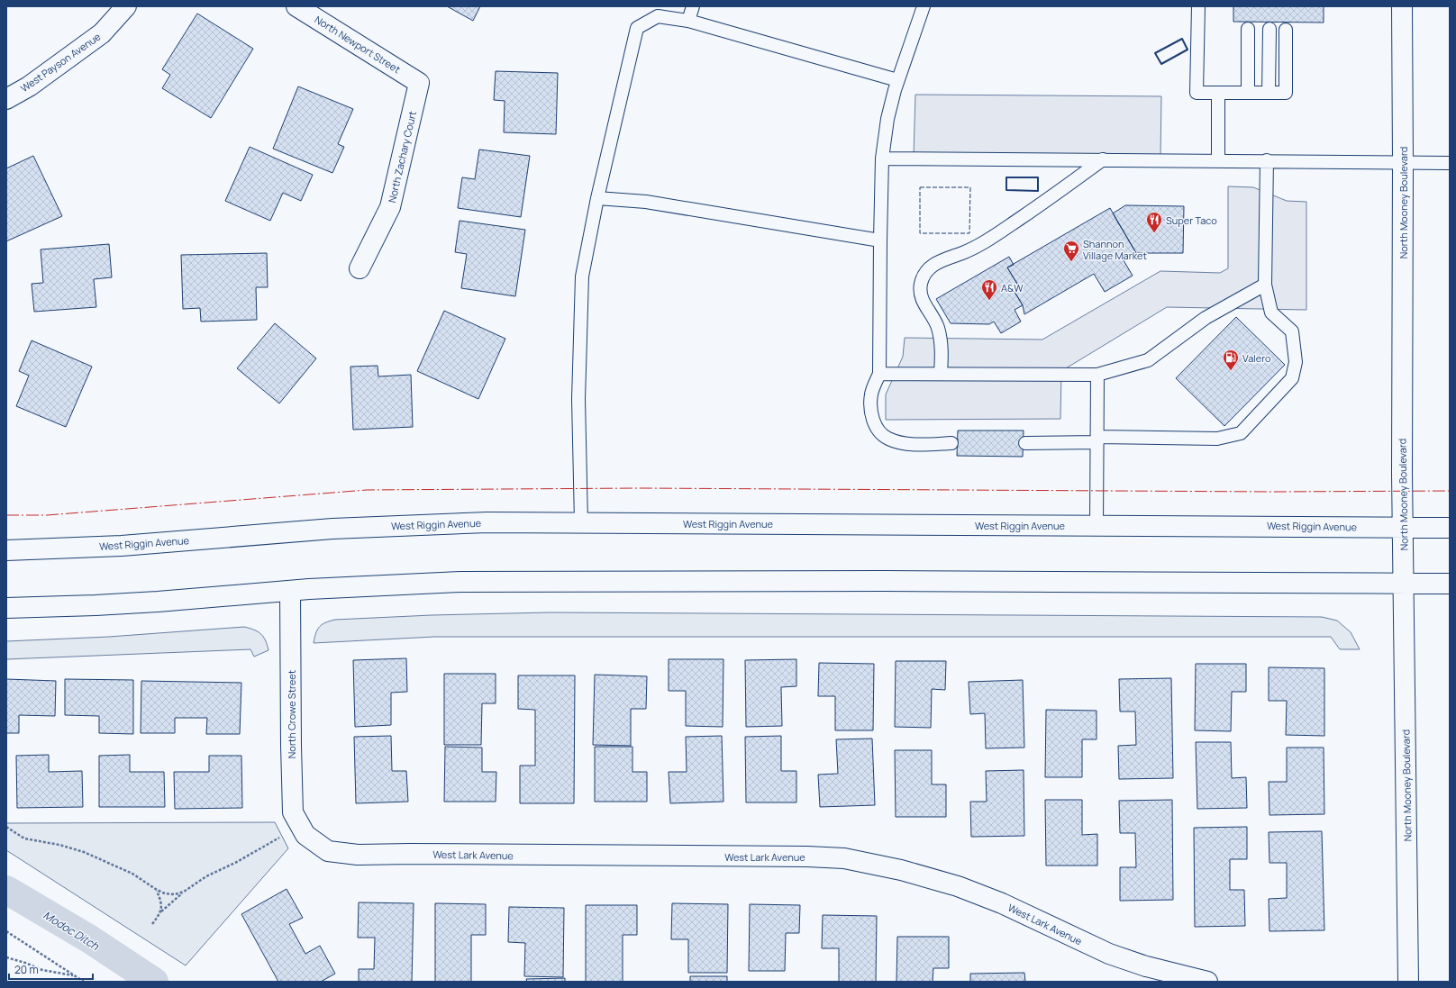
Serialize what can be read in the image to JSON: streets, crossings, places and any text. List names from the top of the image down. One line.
{"streets":{"main road":["North Newport Street","West Payson Avenue","North Zachary Court","North Mooney Boulevard","West Riggin Avenue","North Crowe Street","West Lark Avenue"]},"crossings":[["North Newport Street","North Zachary Court"],["North Mooney Boulevard","West Riggin Avenue"],["North Crowe Street","West Lark Avenue"]],"water":["Modoc Ditch"],"places":{"restaurant":["Super Taco","A&W"],"supermarket":["Shannon Village Market"],"fuel station":["Valero"]},"scale_bar":"20 m"}
